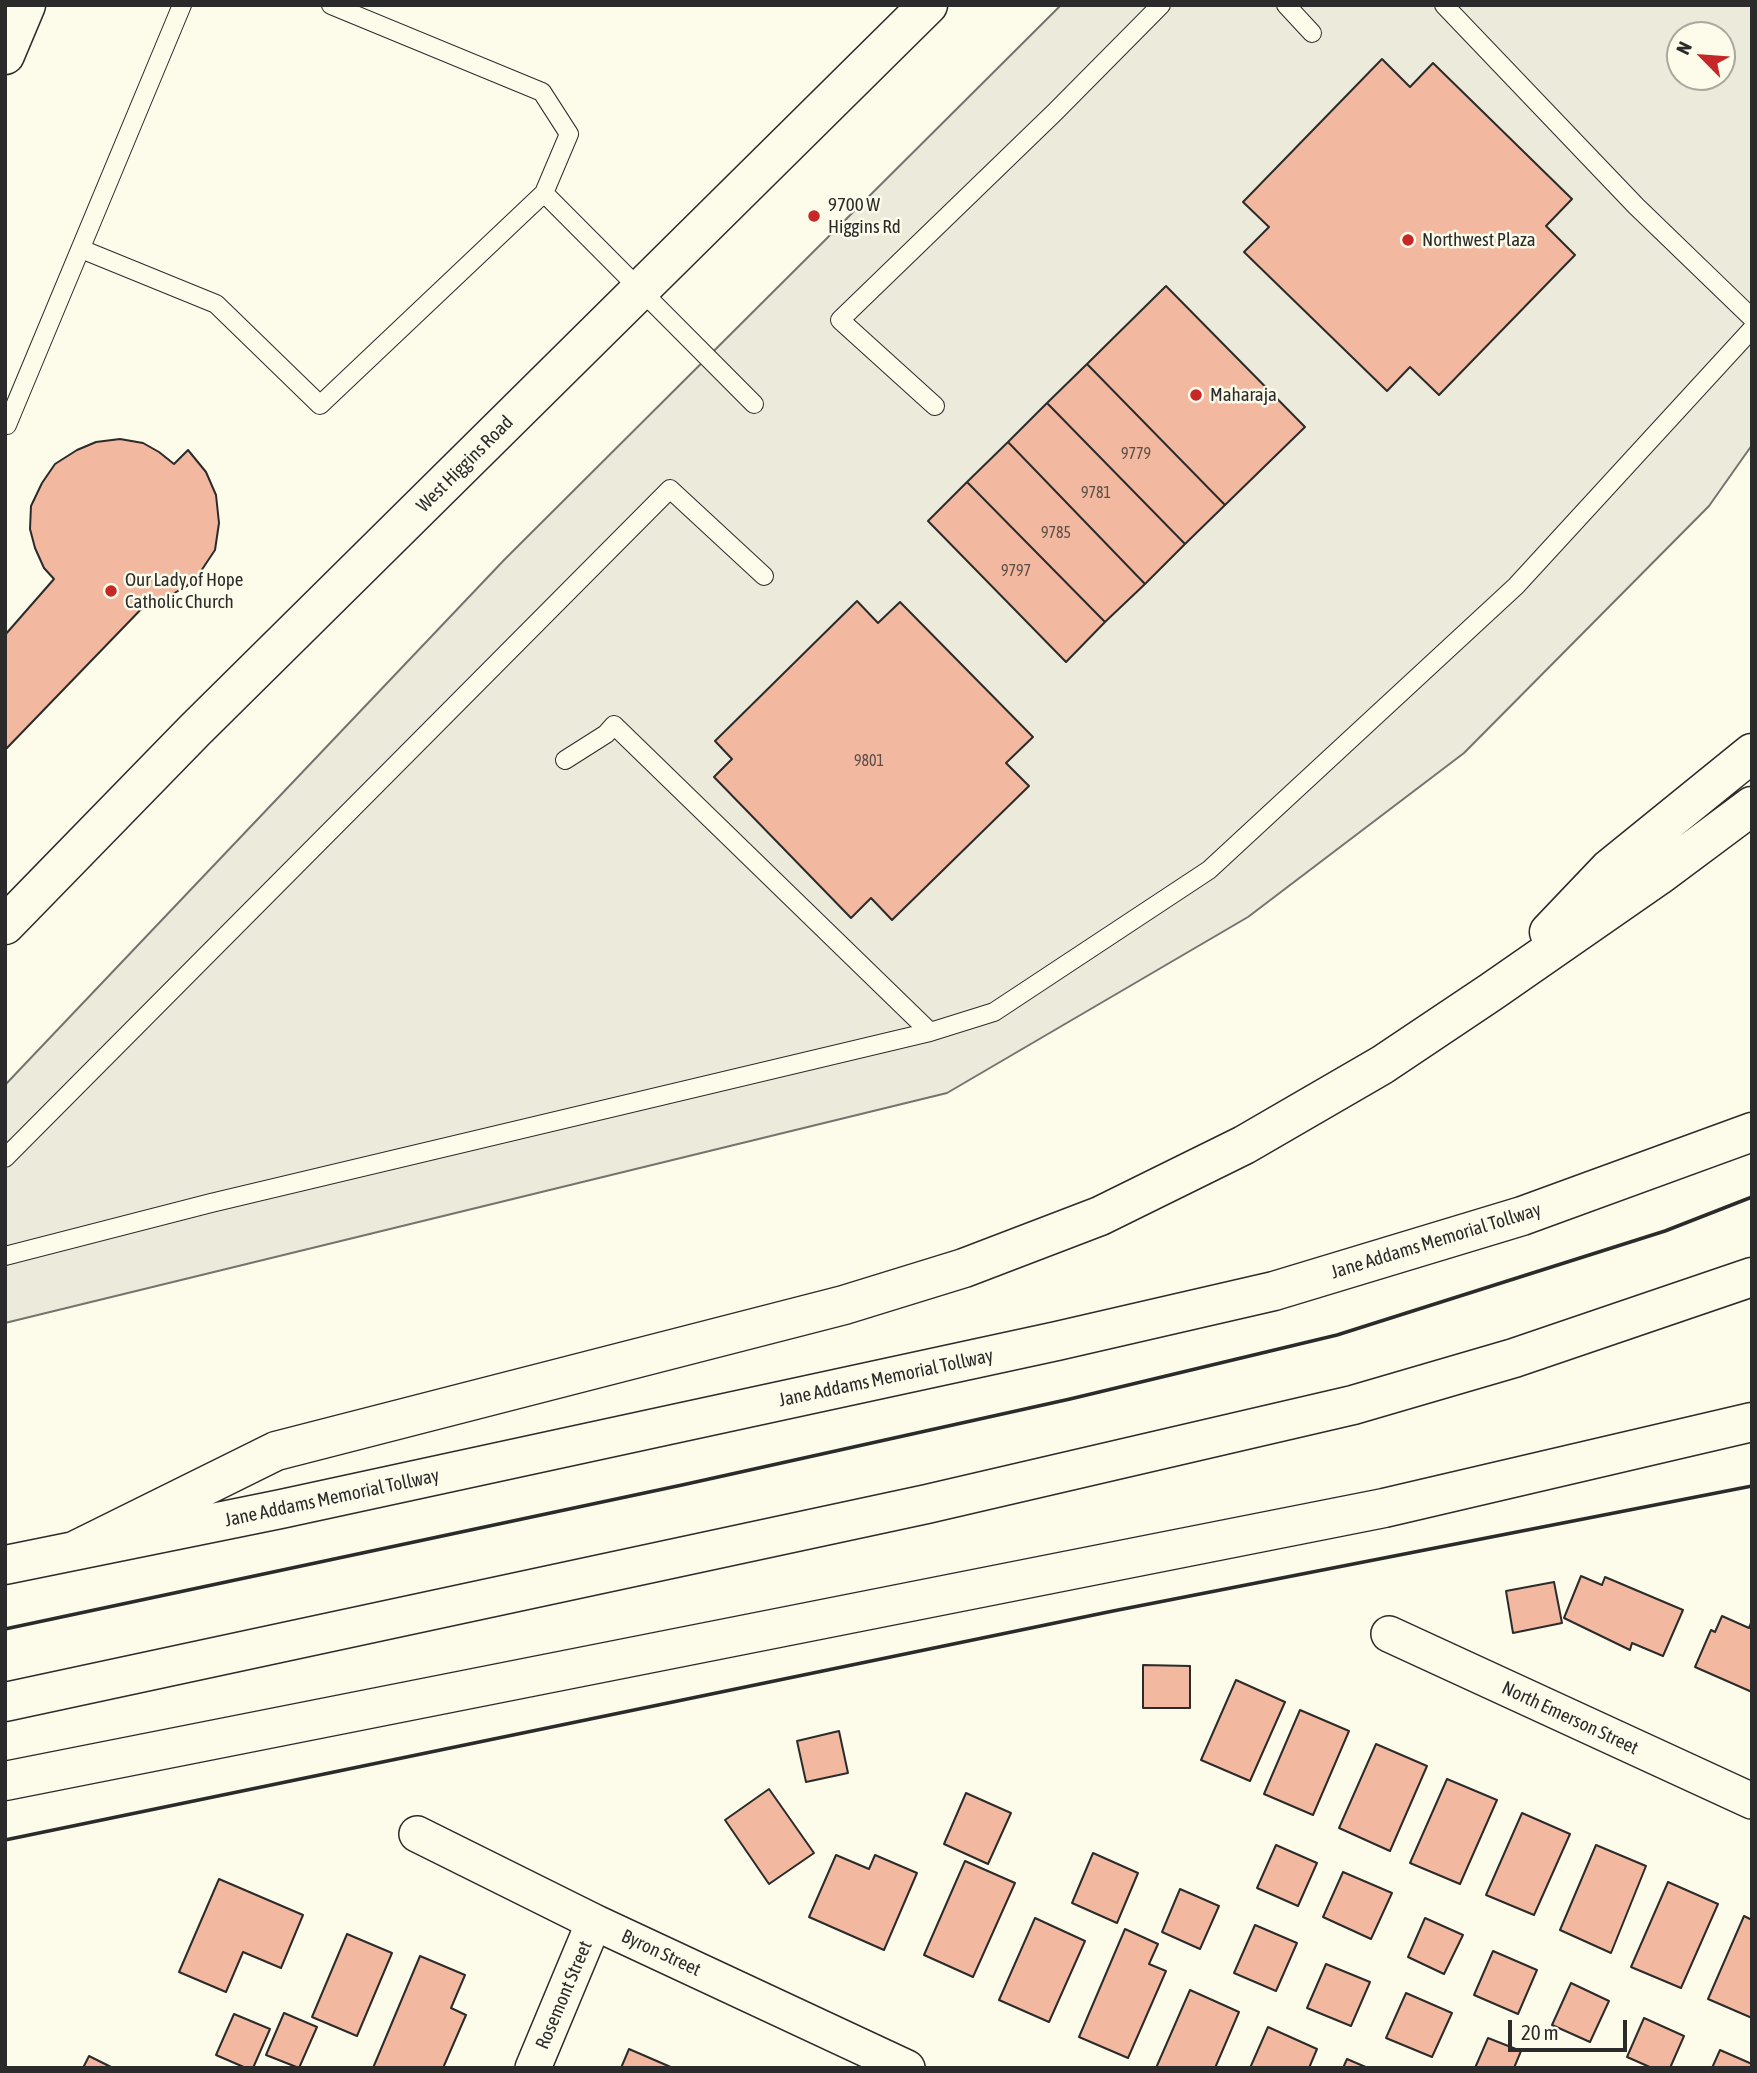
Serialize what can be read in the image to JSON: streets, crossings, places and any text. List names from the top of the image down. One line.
{"streets":{"main road":["West Higgins Road","Jane Addams Memorial Tollway"],"street":["North Emerson Street","Byron Street","Rosemont Street"]},"crossings":[["Byron Street","Rosemont Street"]],"places":["9700 W Higgins Rd","Northwest Plaza","Maharaja","Our Lady of Hope Catholic Church"],"house_numbers":["9779","9781","9785","9797","9801"],"scale_bar":"20 m","north":"top left"}
